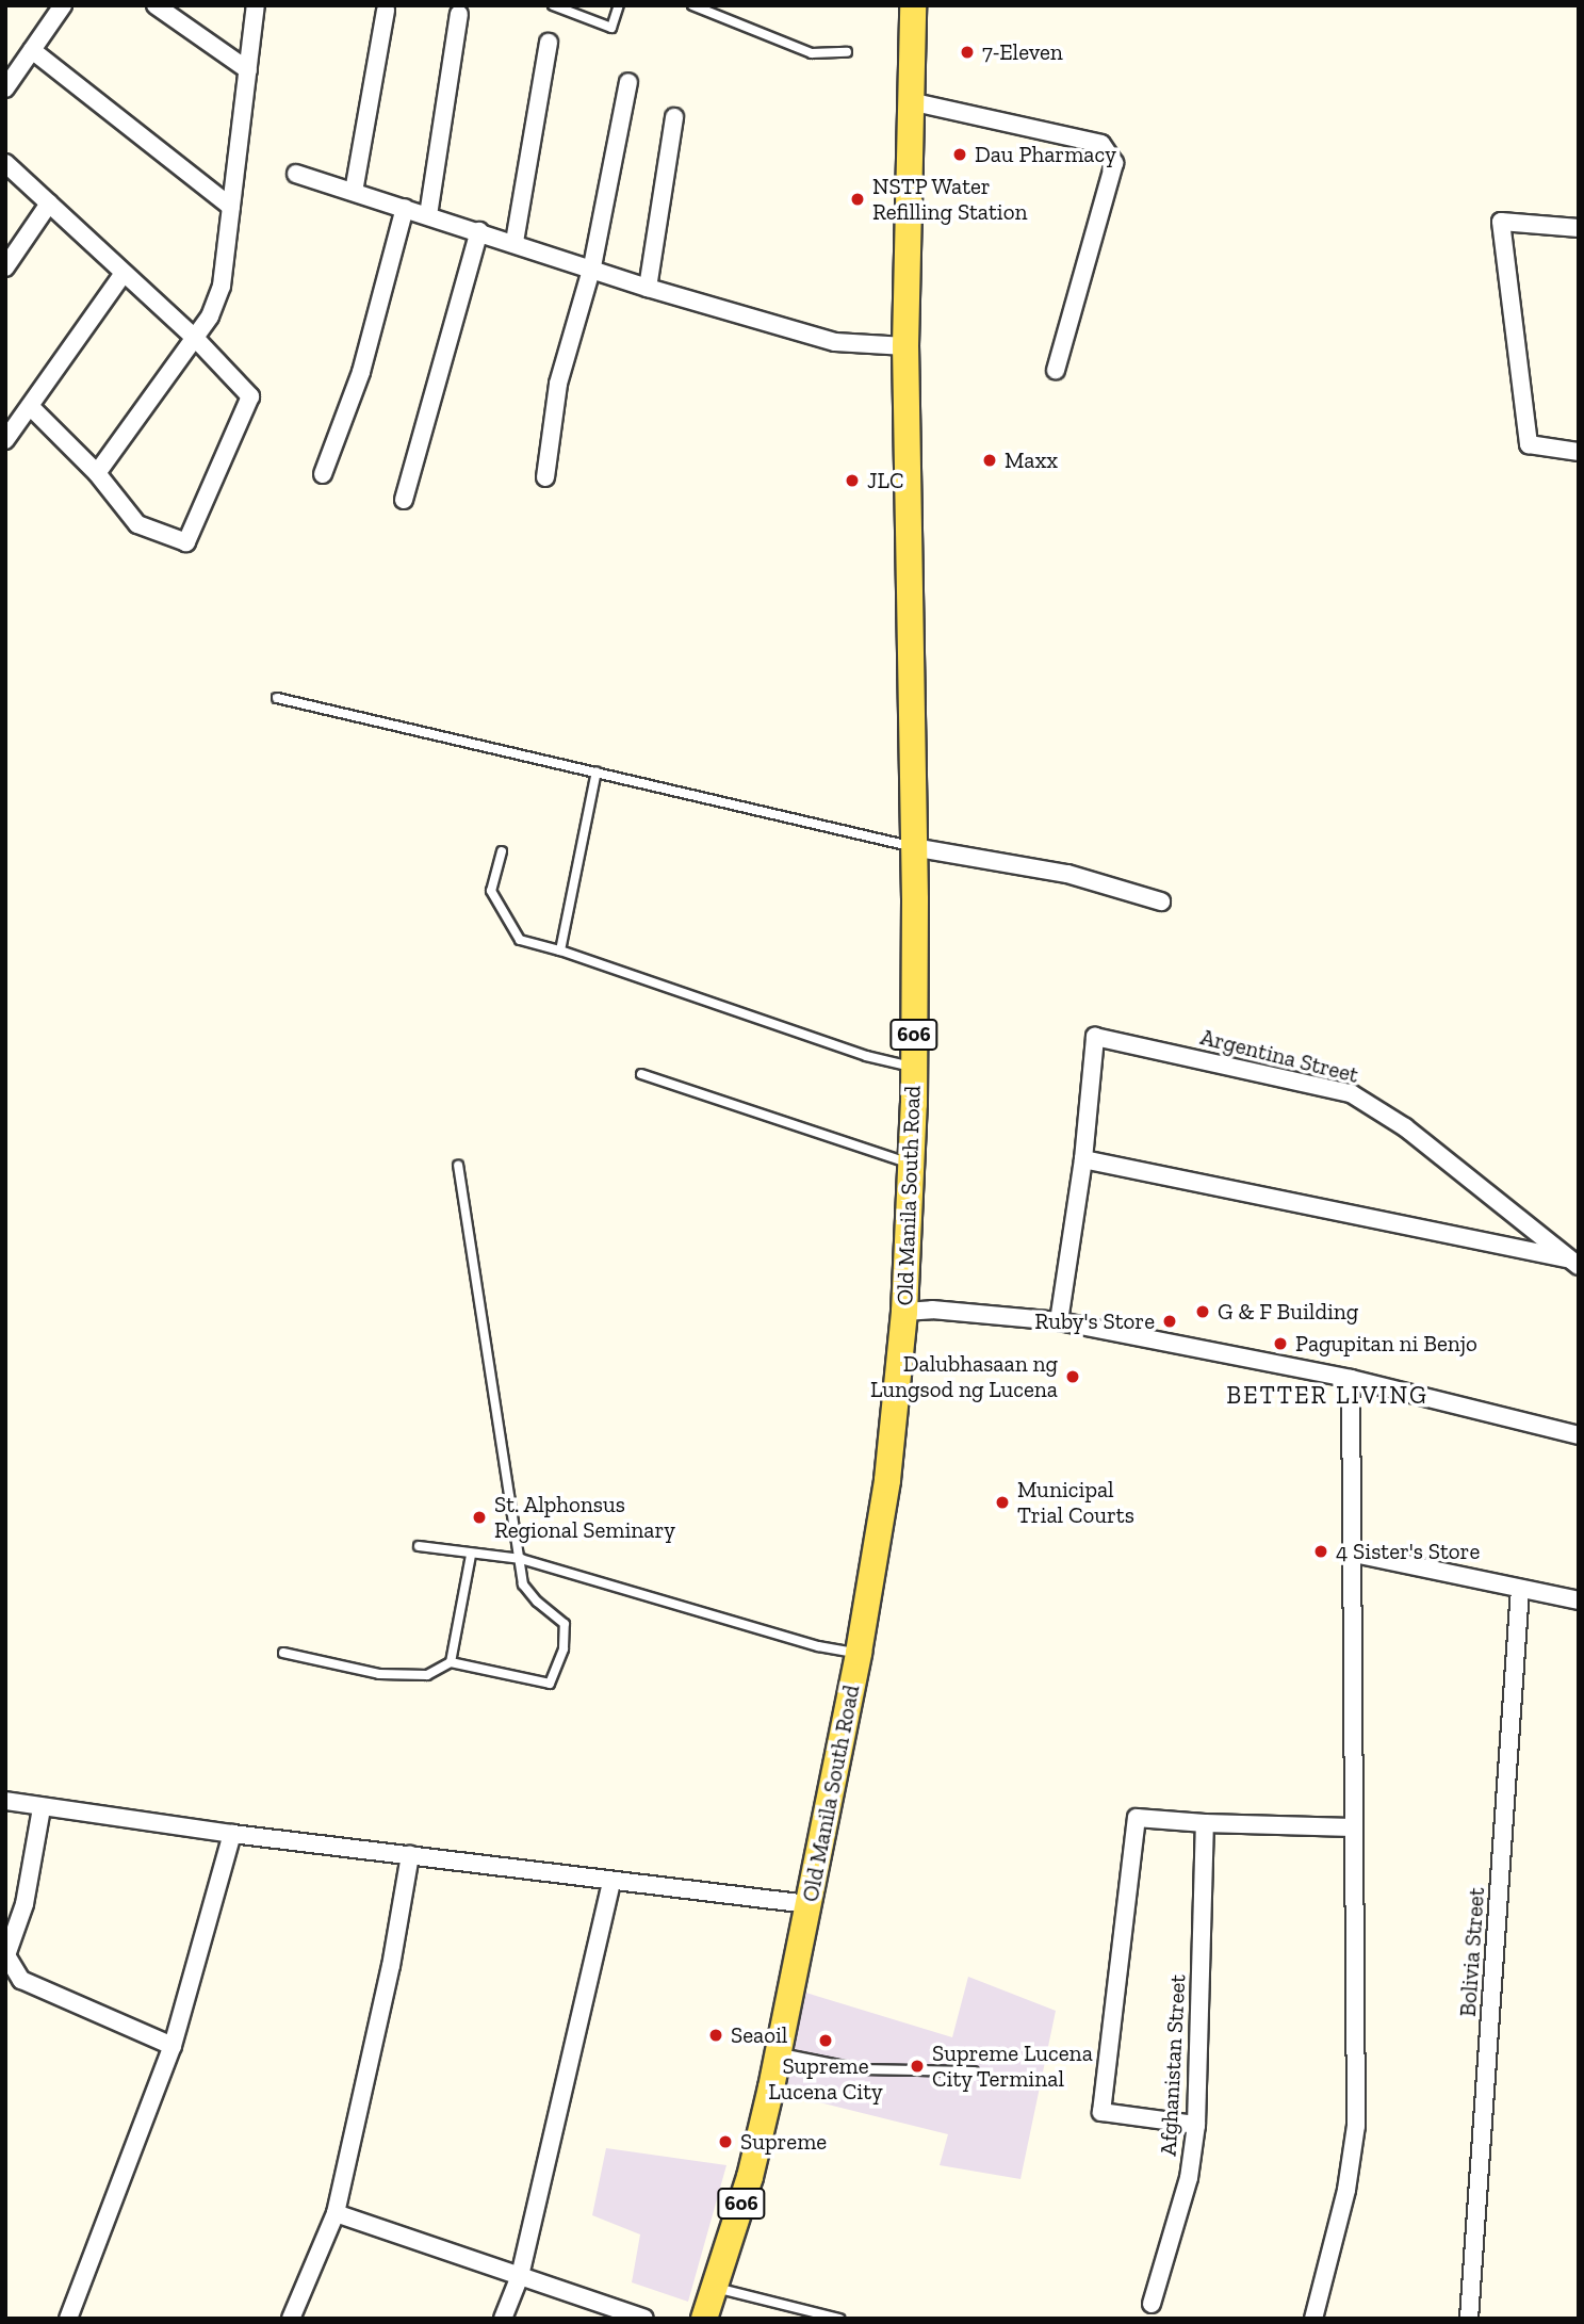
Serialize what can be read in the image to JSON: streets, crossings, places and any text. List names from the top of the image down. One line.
{"streets":{"main road":["606","Old Manila South Road"],"street":["Argentina Street","Bolivia Street","Afghanistan Street"]},"districts":["BETTER LIVING"],"places":["7-Eleven","Dau Pharmacy","NSTP Water Refilling Station","Maxx","JLC","G & F Building","Ruby's Store","Pagupitan ni Benjo","Dalubhasaan ng Lungsod ng Lucena","Municipal Trial Courts","St. Alphonsus Regional Seminary","4 Sister's Store","Seaoil","Supreme Lucena City","Supreme Lucena City Terminal","Supreme"]}
